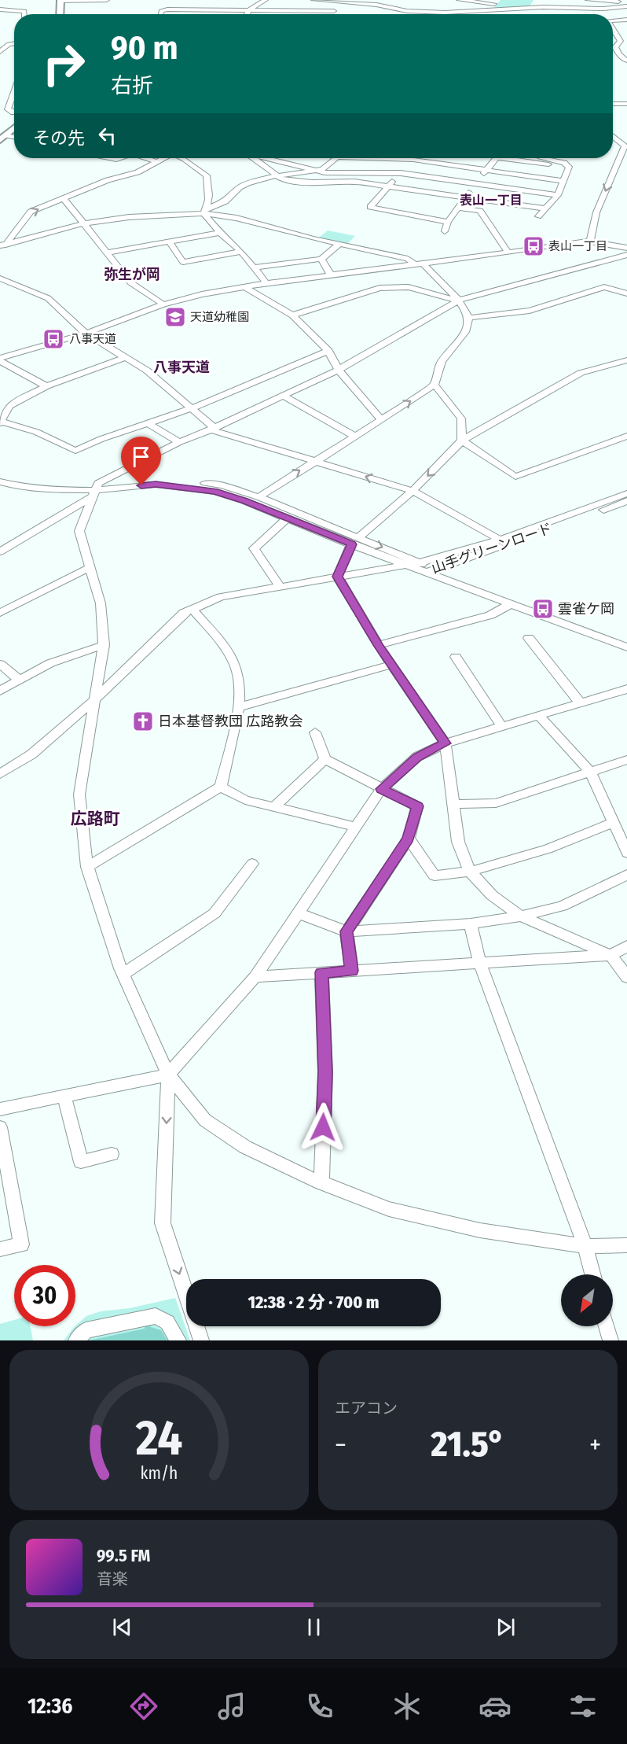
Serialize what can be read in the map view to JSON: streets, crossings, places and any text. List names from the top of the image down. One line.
{"streets":{"street":["山手グリーンロード"]},"districts":["表山一丁目","弥生が岡","八事天道","広路町"],"places":{"bus stop":["表山一丁目","八事天道","雲雀ケ岡"],"school or university":["天道幼稚園"],"church":["日本基督教団 広路教会"]},"north":"bottom left","page":{"turn":["90 m","右折"],"then":"その先","limit":"30","trip":"12:38 · 2 分 · 700 m","tile":"エアコン","heat":["−","21.5°","+"],"song":["99.5 FM","音楽"],"tabs":"12:36","gauge":["24","km/h"]}}
